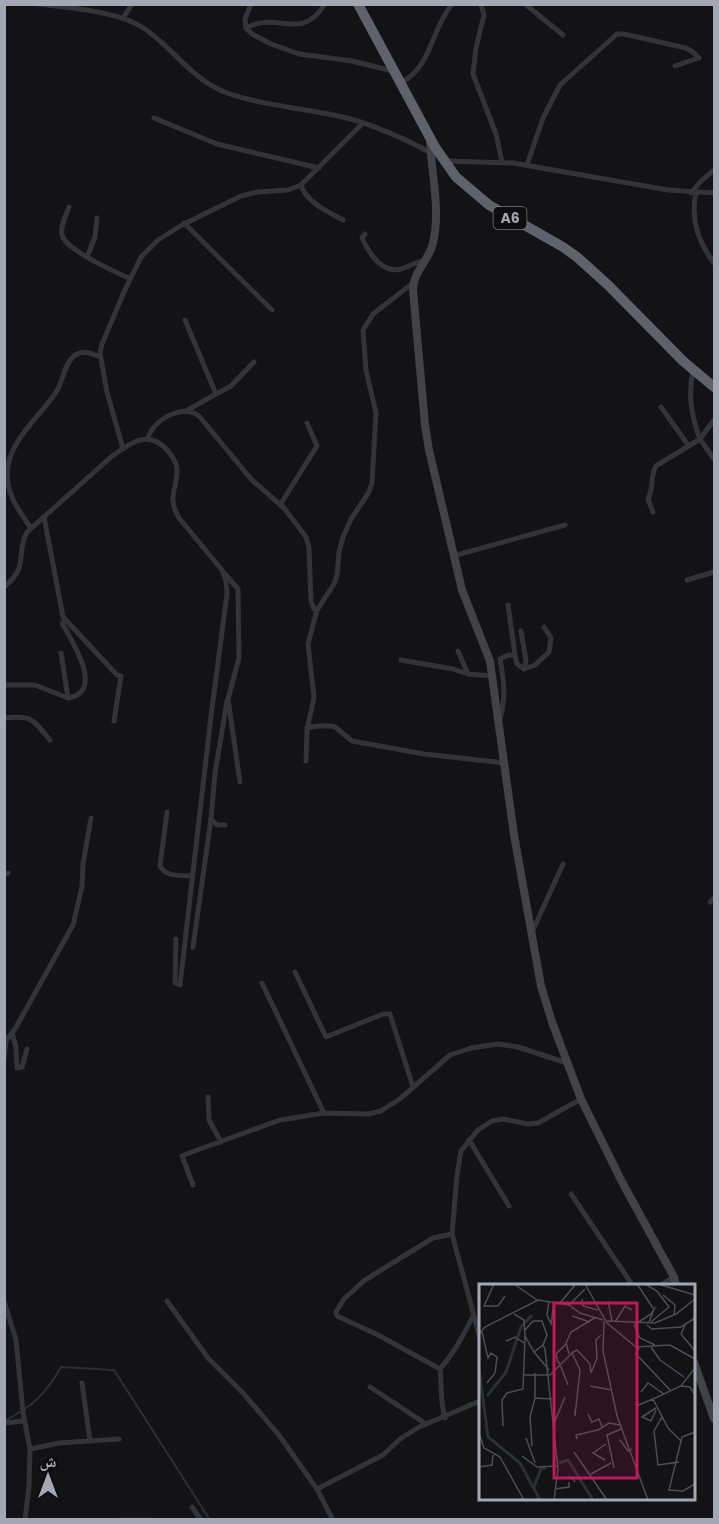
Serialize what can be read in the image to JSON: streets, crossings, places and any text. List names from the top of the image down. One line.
{"streets":{"highway":["A6"]},"north":"top"}
